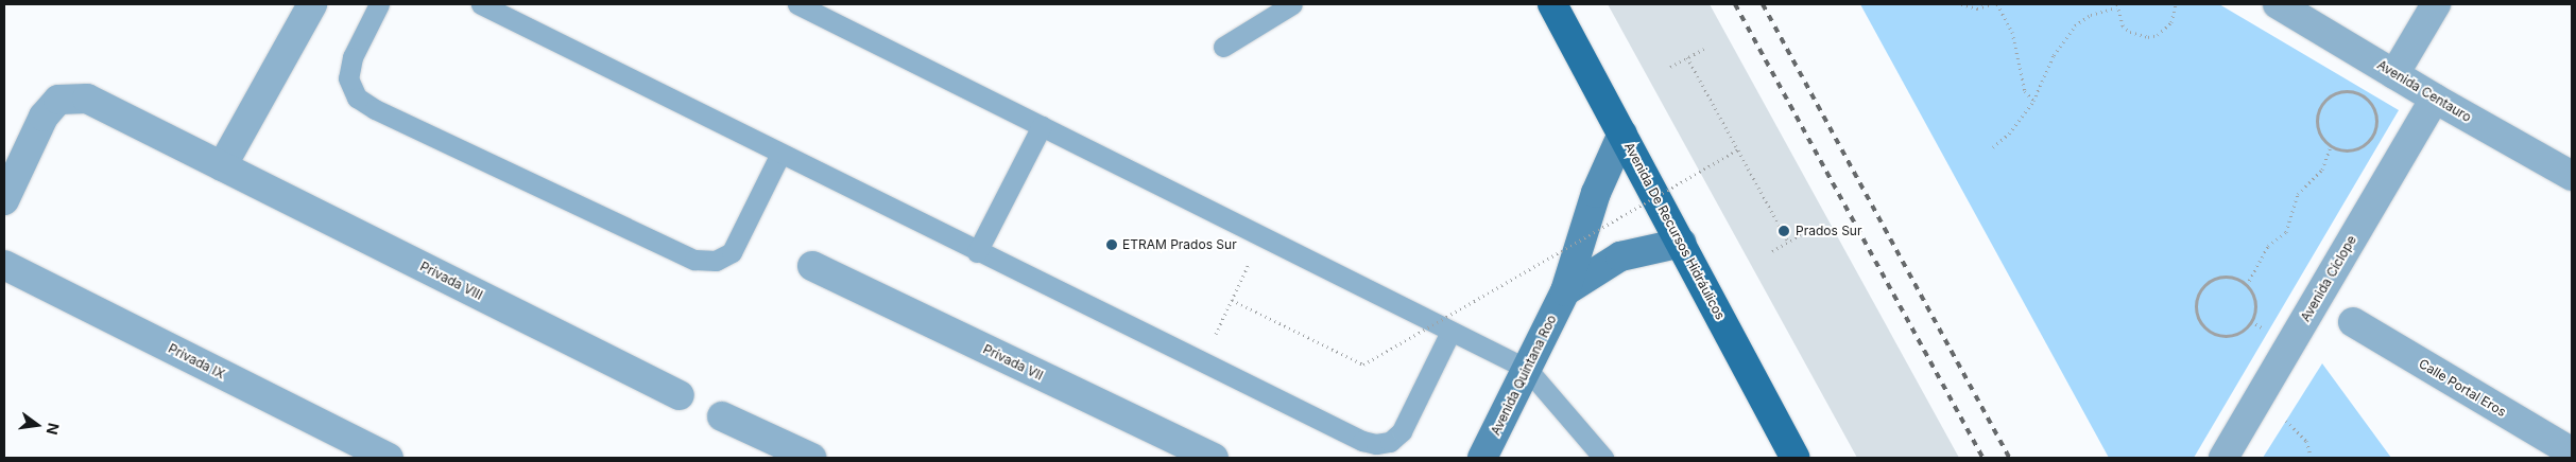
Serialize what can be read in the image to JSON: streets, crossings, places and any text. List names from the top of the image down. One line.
{"streets":{"main road":["Avenida De Recursos Hidráulicos","Avenida Quintana Roo"],"street":["Avenida Centauro","Avenida Cíclope","Privada VIII","Privada IX","Privada VII","Calle Portal Eros"]},"crossings":[["Avenida Centauro","Avenida Cíclope"],["Avenida De Recursos Hidráulicos","Avenida Quintana Roo"]],"places":["Prados Sur","ETRAM Prados Sur"],"north":"right"}
